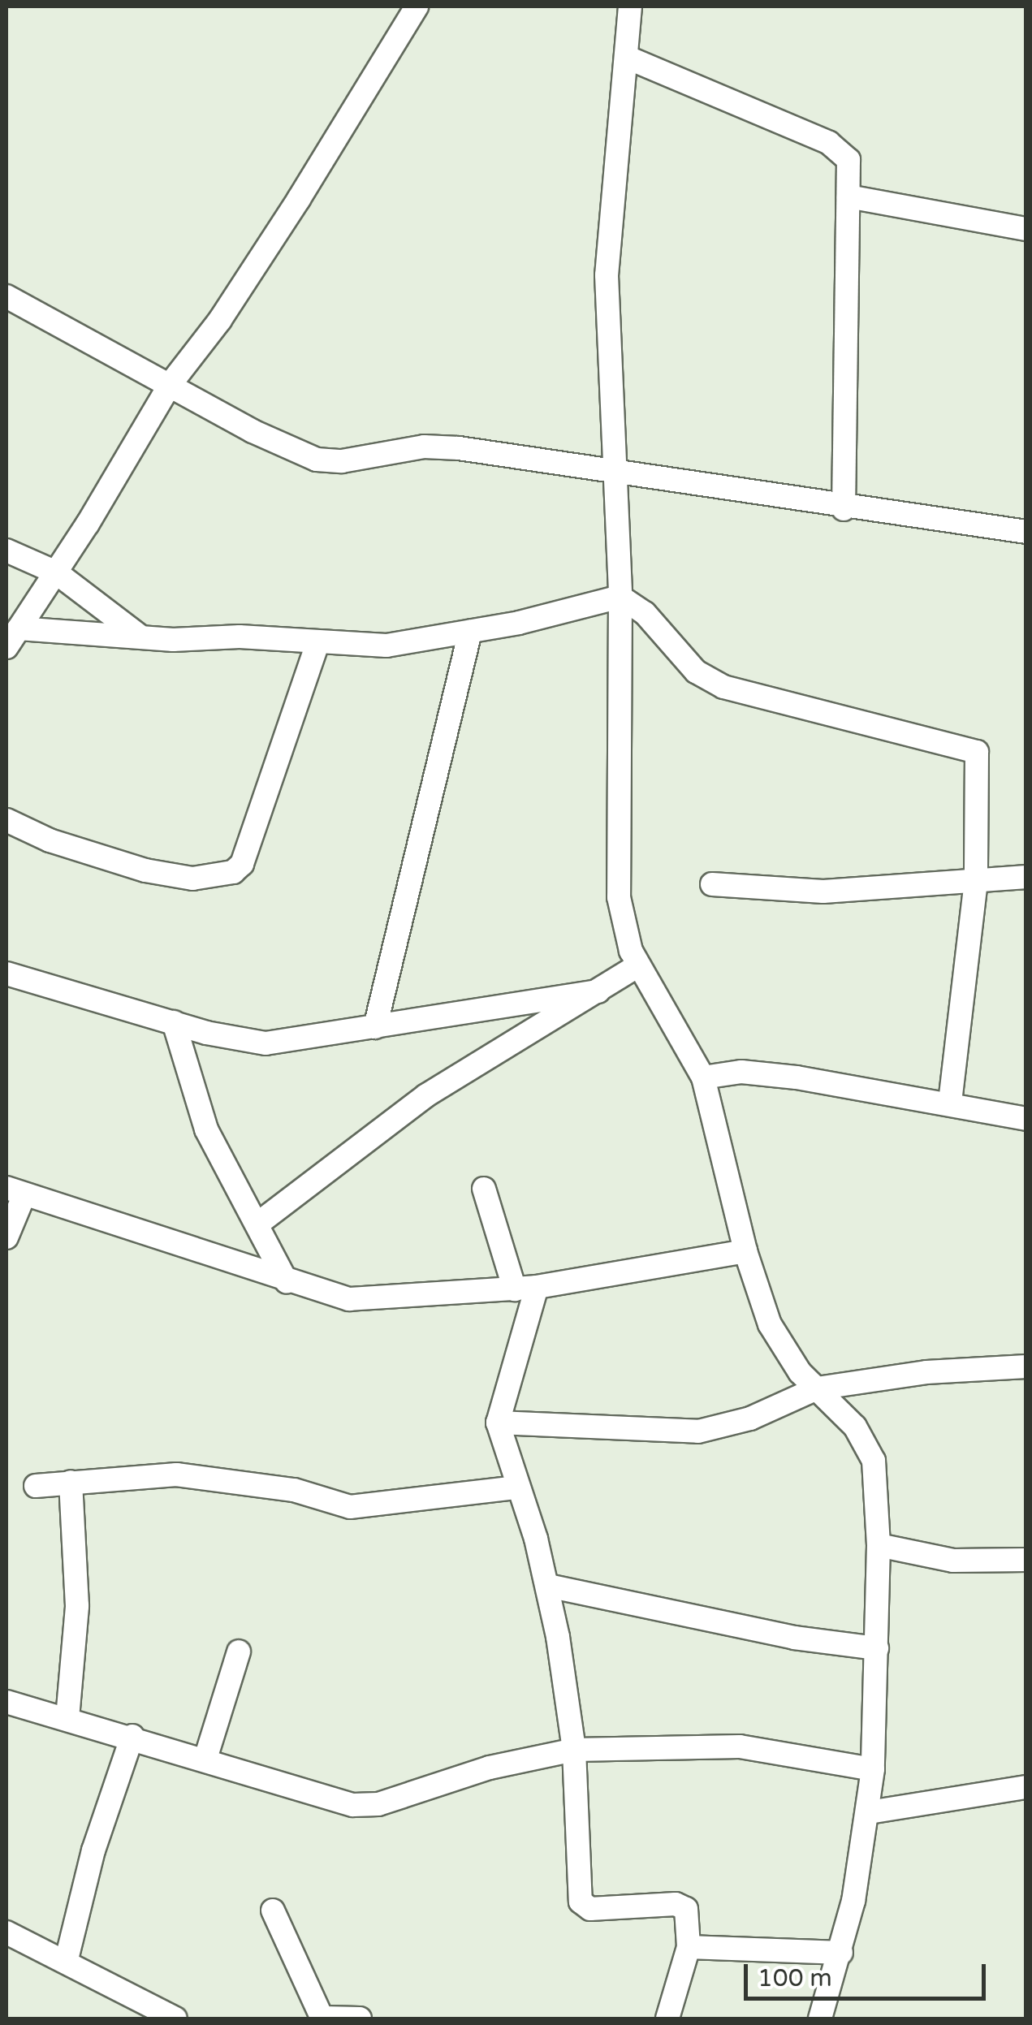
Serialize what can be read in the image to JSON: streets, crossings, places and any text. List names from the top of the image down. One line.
{"scale_bar":"100 m"}
